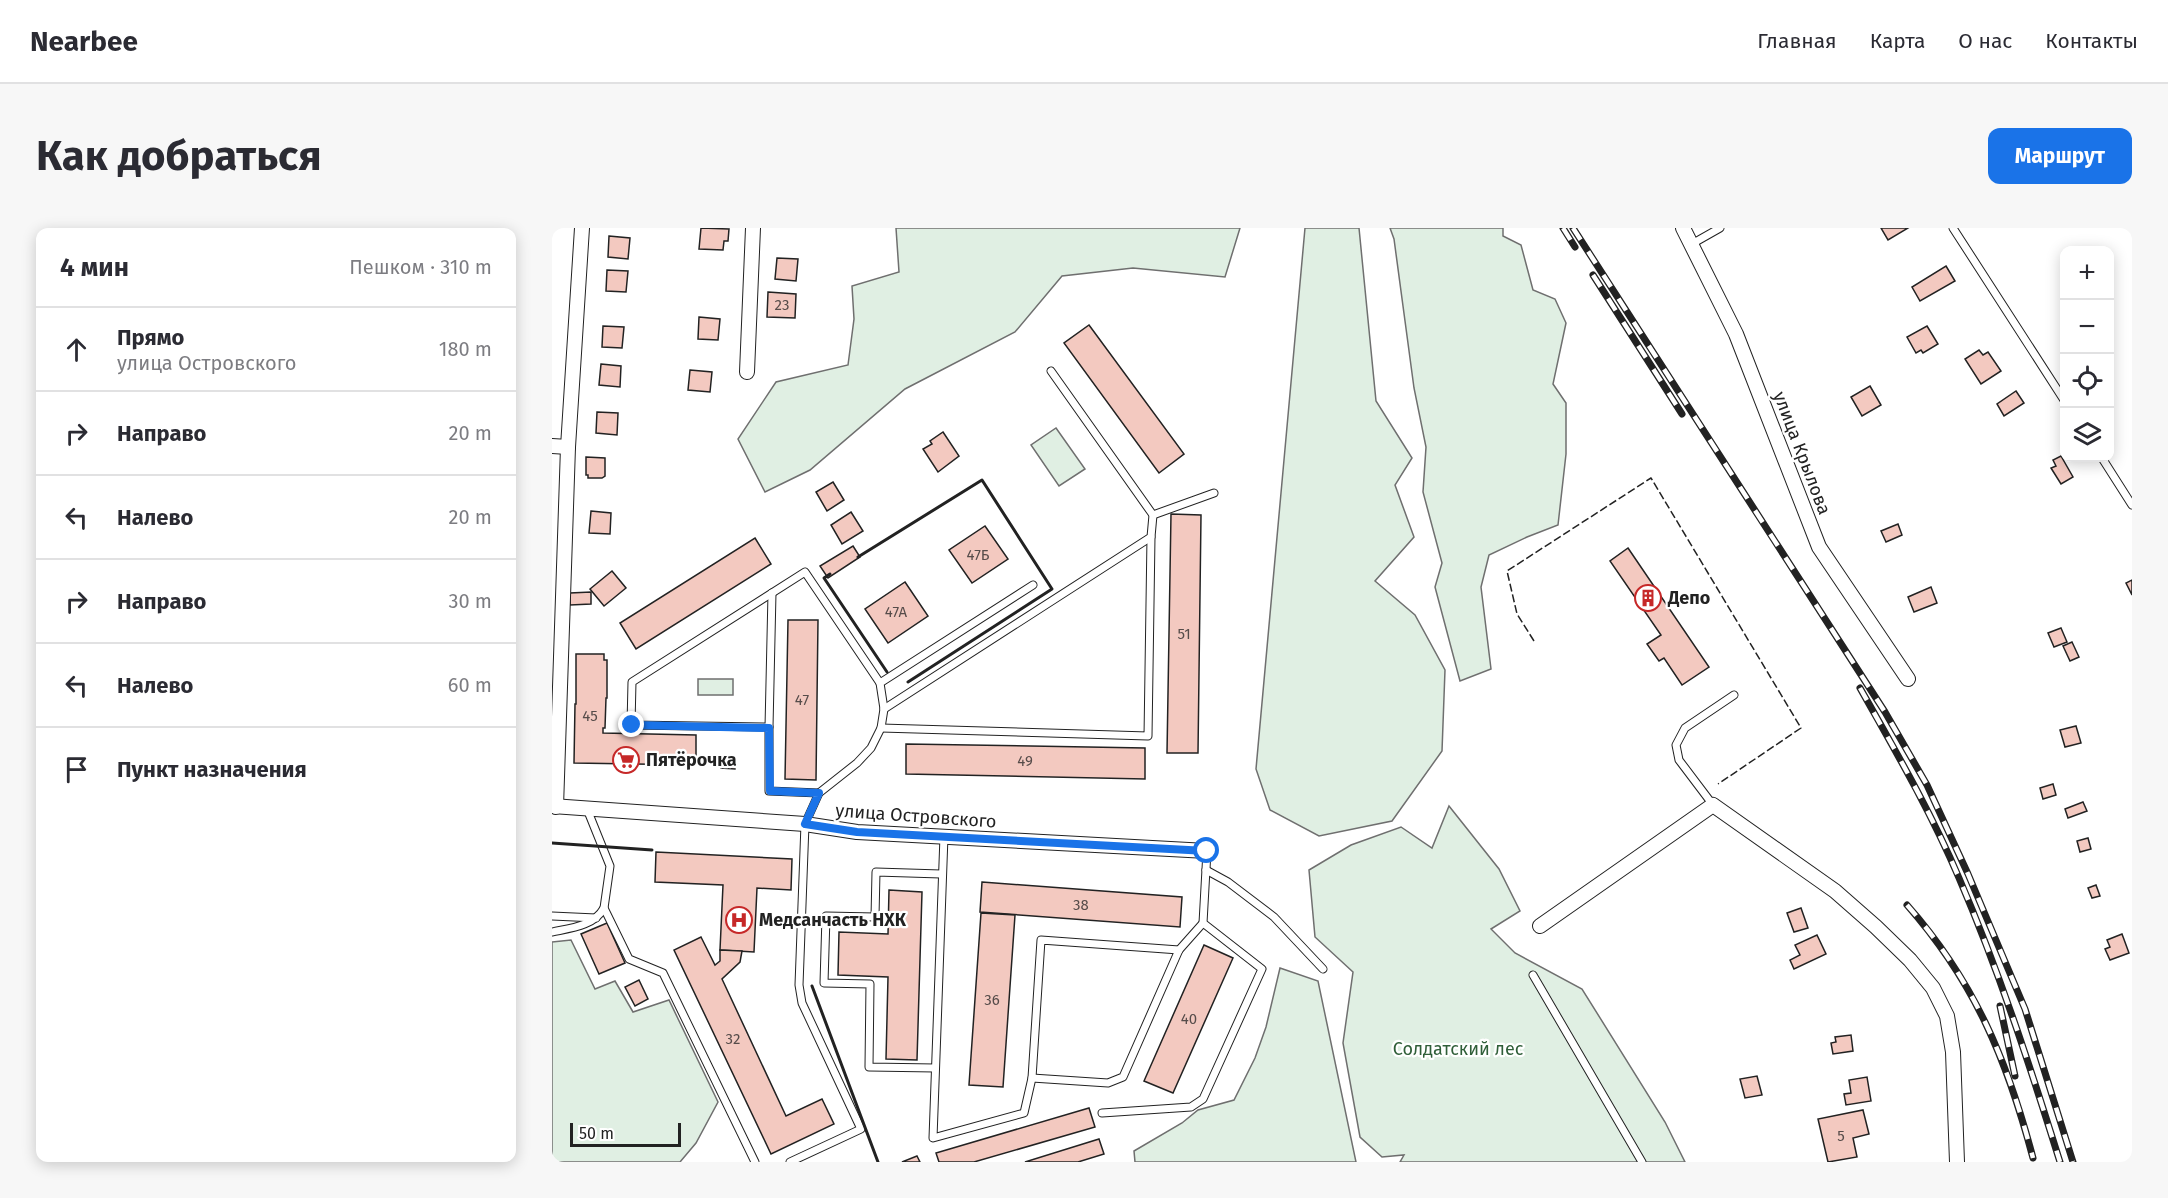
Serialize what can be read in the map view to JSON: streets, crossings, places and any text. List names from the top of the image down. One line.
{"streets":{"street":["улица Крылова","улица Островского"]},"parks":["Солдатский лес"],"places":{"building":["Депо"],"supermarket":["Пятёрочка"],"hospital":["Медсанчасть НХК"]},"house_numbers":["23","47Б","47А","51","47","45","49","38","36","40","32","5"],"scale_bar":"50 m","page":{"header":"Nearbee","nav":["Главная","Карта","О нас","Контакты"],"buttons":"Маршрут","title":"Как добраться","heading":["4 мин","Пешком · 310 m"],"map_buttons":["+","−"],"list":[["Прямо","улица Островского","180 m"],["Направо","20 m"],["Налево","20 m"],["Направо","30 m"],["Налево","60 m"],"Пункт назначения"],"scale":"50 m"}}
